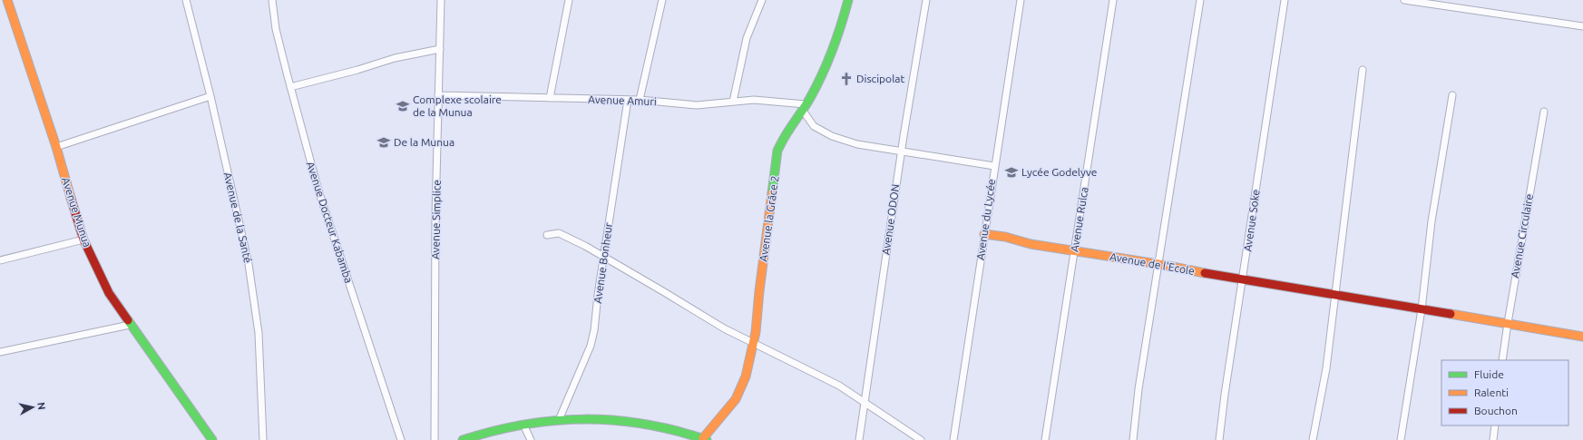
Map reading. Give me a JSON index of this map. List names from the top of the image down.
{
  "streets": {
    "street": [
      "Avenue Amuri",
      "Avenue Munua",
      "Avenue de la Santé",
      "Avenue la Grâce 2",
      "Avenue Simplice",
      "Avenue ODON",
      "Avenue du Lycée",
      "Avenue Rulca",
      "Avenue Soke",
      "Avenue Docteur Kabamba",
      "Avenue Circulaire",
      "Avenue Bonheur",
      "Avenue de l'Ecole"
    ]
  },
  "crossings": [
    ["Avenue Amuri", "Avenue la Grâce 2"],
    ["Avenue Amuri", "Avenue Simplice"],
    ["Avenue Amuri", "Avenue Bonheur"],
    ["Avenue du Lycée", "Avenue de l'Ecole"],
    ["Avenue Rulca", "Avenue de l'Ecole"],
    ["Avenue Soke", "Avenue de l'Ecole"],
    ["Avenue Circulaire", "Avenue de l'Ecole"]
  ],
  "places": {
    "church": ["Discipolat"],
    "school or university": ["Complexe scolaire de la Munua", "De la Munua", "Lycée Godelyve"]
  },
  "legend": ["Fluide", "Ralenti", "Bouchon"],
  "north": "right"
}
